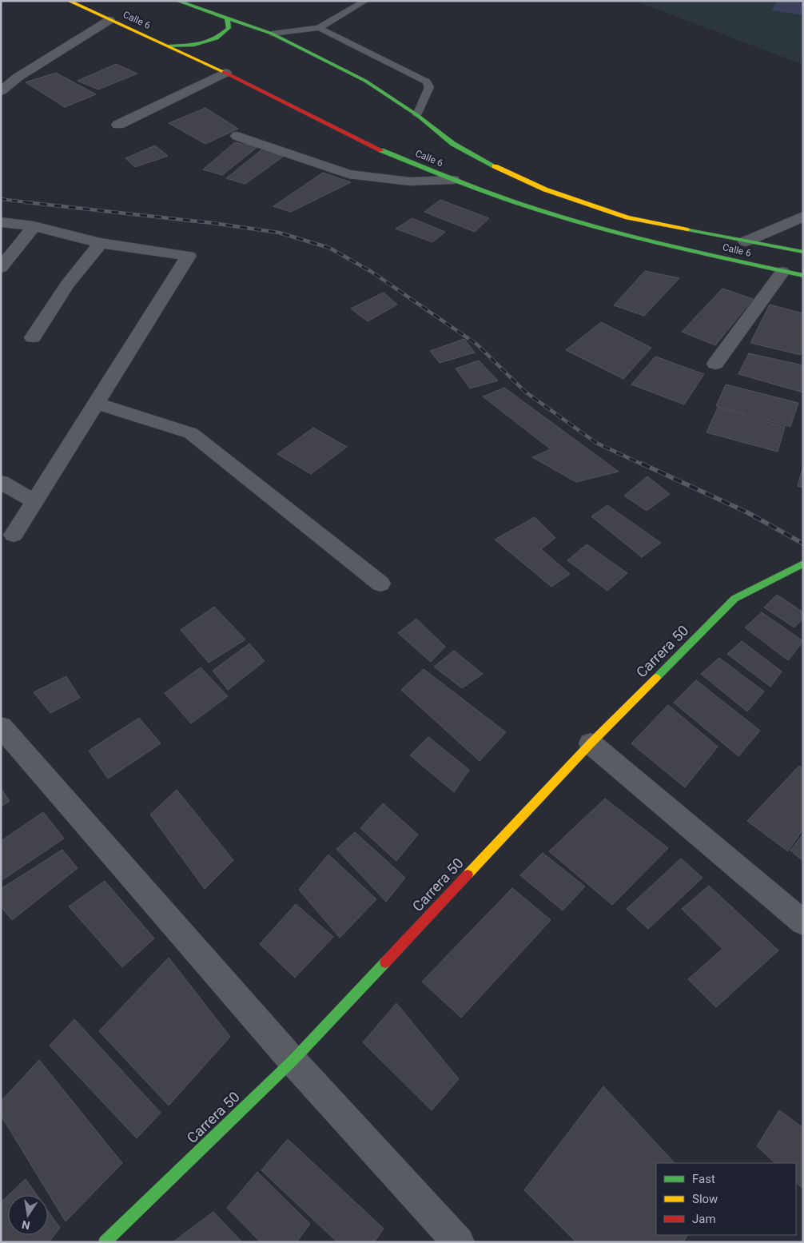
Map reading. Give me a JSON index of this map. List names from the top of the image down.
{
  "streets": {
    "main road": ["Calle 6", "Carrera 50"]
  },
  "legend": ["Fast", "Slow", "Jam"],
  "north": "bottom"
}
